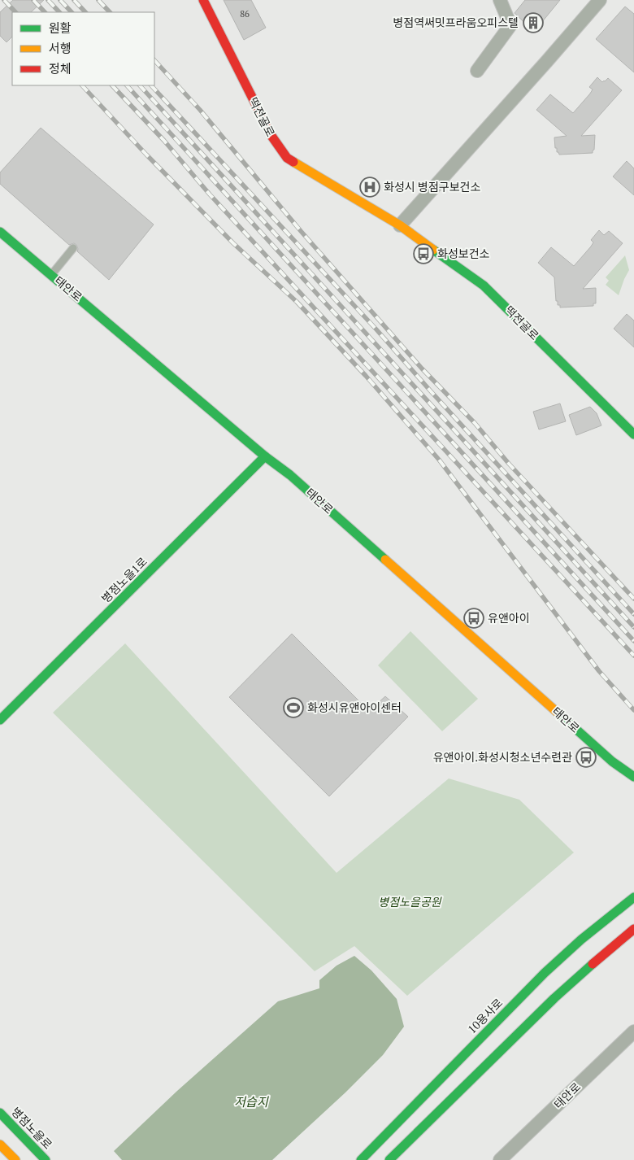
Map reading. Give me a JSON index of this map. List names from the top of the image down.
{
  "streets": {
    "street": [
      "떡전골로",
      "태안로",
      "병점노을1로",
      "10용사로",
      "병점노을로"
    ]
  },
  "crossings": [
    ["태안로", "병점노을1로"]
  ],
  "water": ["저습지"],
  "parks": ["병점노을공원"],
  "places": {
    "building": ["병점역써밋프라움오피스텔"],
    "hospital": ["화성시 병점구보건소"],
    "bus stop": ["화성보건소", "유앤아이", "유앤아이.화성시청소년수련관"],
    "sports": ["화성시유앤아이센터"]
  },
  "house_numbers": ["86"],
  "legend": ["원활", "서행", "정체"]
}
